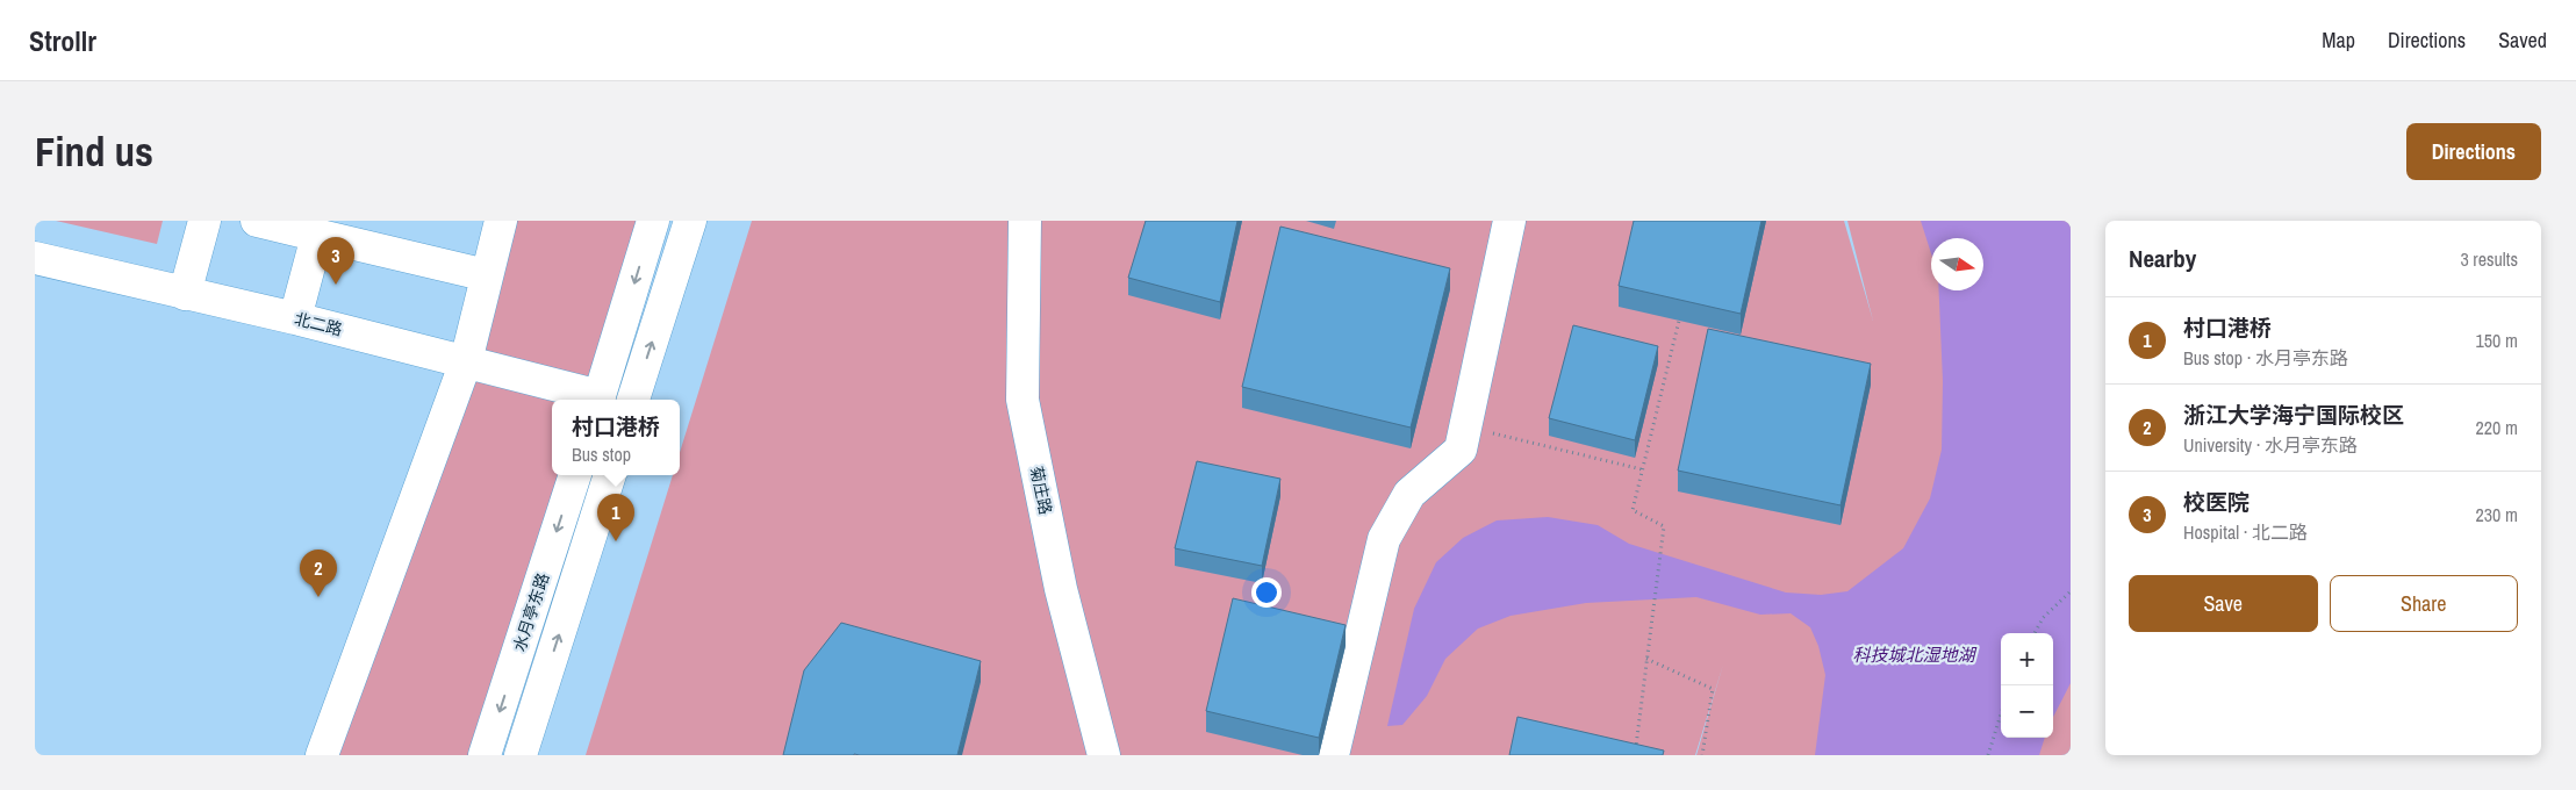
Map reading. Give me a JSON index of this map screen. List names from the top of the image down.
{
  "streets": {
    "street": ["北二路", "菊庄路", "水月亭东路"]
  },
  "water": ["科技城北湿地湖"],
  "north": "right",
  "page": {
    "header": "Strollr",
    "nav": ["Map", "Directions", "Saved"],
    "buttons": [
      "Directions",
      ["Save", "Share"]
    ],
    "title": "Find us",
    "heading": ["Nearby", "3 results"],
    "pins": ["3", "1", "2"],
    "list": [
      {
        "mark": "1",
        "name": "村口港桥",
        "note": "Bus stop · 水月亭东路",
        "value": "150 m"
      },
      {
        "mark": "2",
        "name": "浙江大学海宁国际校区",
        "note": "University · 水月亭东路",
        "value": "220 m"
      },
      {
        "mark": "3",
        "name": "校医院",
        "note": "Hospital · 北二路",
        "value": "230 m"
      }
    ],
    "popup": ["村口港桥", "Bus stop"],
    "map_buttons": ["+", "−"]
  }
}
